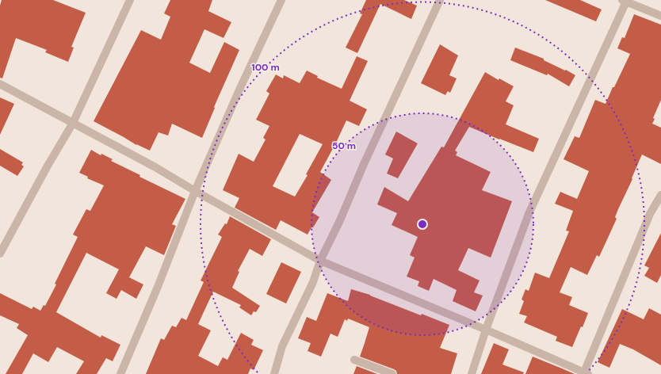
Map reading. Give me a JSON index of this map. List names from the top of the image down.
{
  "rings": ["100 m", "50 m"]
}
